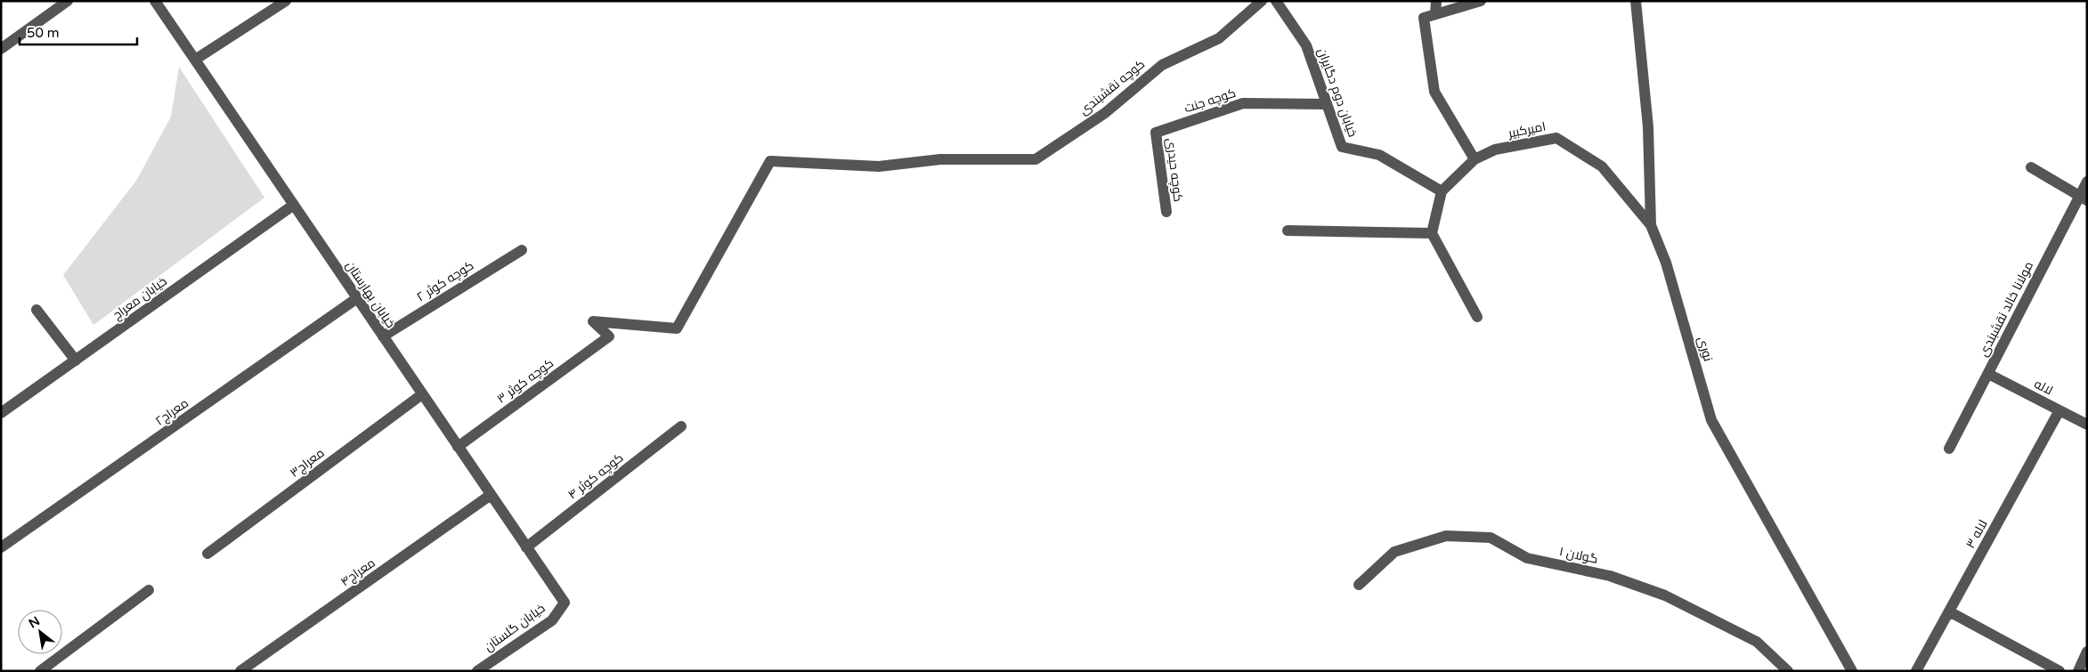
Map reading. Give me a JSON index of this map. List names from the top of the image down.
{
  "streets": {
    "street": [
      "کوچه نقشبندی",
      "خیابان دوم دگایران",
      "کوچه جنت",
      "امیرکبیر",
      "کوچه حیدری",
      "کوچه کوثر ۲",
      "خیابان بهارستان",
      "خیابان معراج",
      "مولانا خالد نقشبندی",
      "نوری",
      "کوچه کوثر ۳",
      "لاله",
      "معراج۲",
      "معراج۳",
      "کوچه کوثر ۴",
      "لاله ۳",
      "گولان ۱",
      "معراج۴",
      "خیابان گلستان"
    ]
  },
  "crossings": [
    ["کوچه نقشبندی", "کوچه کوثر ۳"],
    ["خیابان دوم دگایران", "کوچه جنت"],
    ["خیابان دوم دگایران", "امیرکبیر"],
    ["کوچه جنت", "کوچه حیدری"],
    ["امیرکبیر", "نوری"],
    ["کوچه کوثر ۲", "خیابان بهارستان"],
    ["خیابان بهارستان", "خیابان معراج"],
    ["خیابان بهارستان", "کوچه کوثر ۳"],
    ["خیابان بهارستان", "معراج۲"],
    ["خیابان بهارستان", "معراج۳"],
    ["خیابان بهارستان", "کوچه کوثر ۴"],
    ["خیابان بهارستان", "معراج۴"],
    ["خیابان بهارستان", "خیابان گلستان"],
    ["مولانا خالد نقشبندی", "لاله"],
    ["لاله", "لاله ۳"]
  ],
  "scale_bar": "50 m",
  "north": "top left"
}
